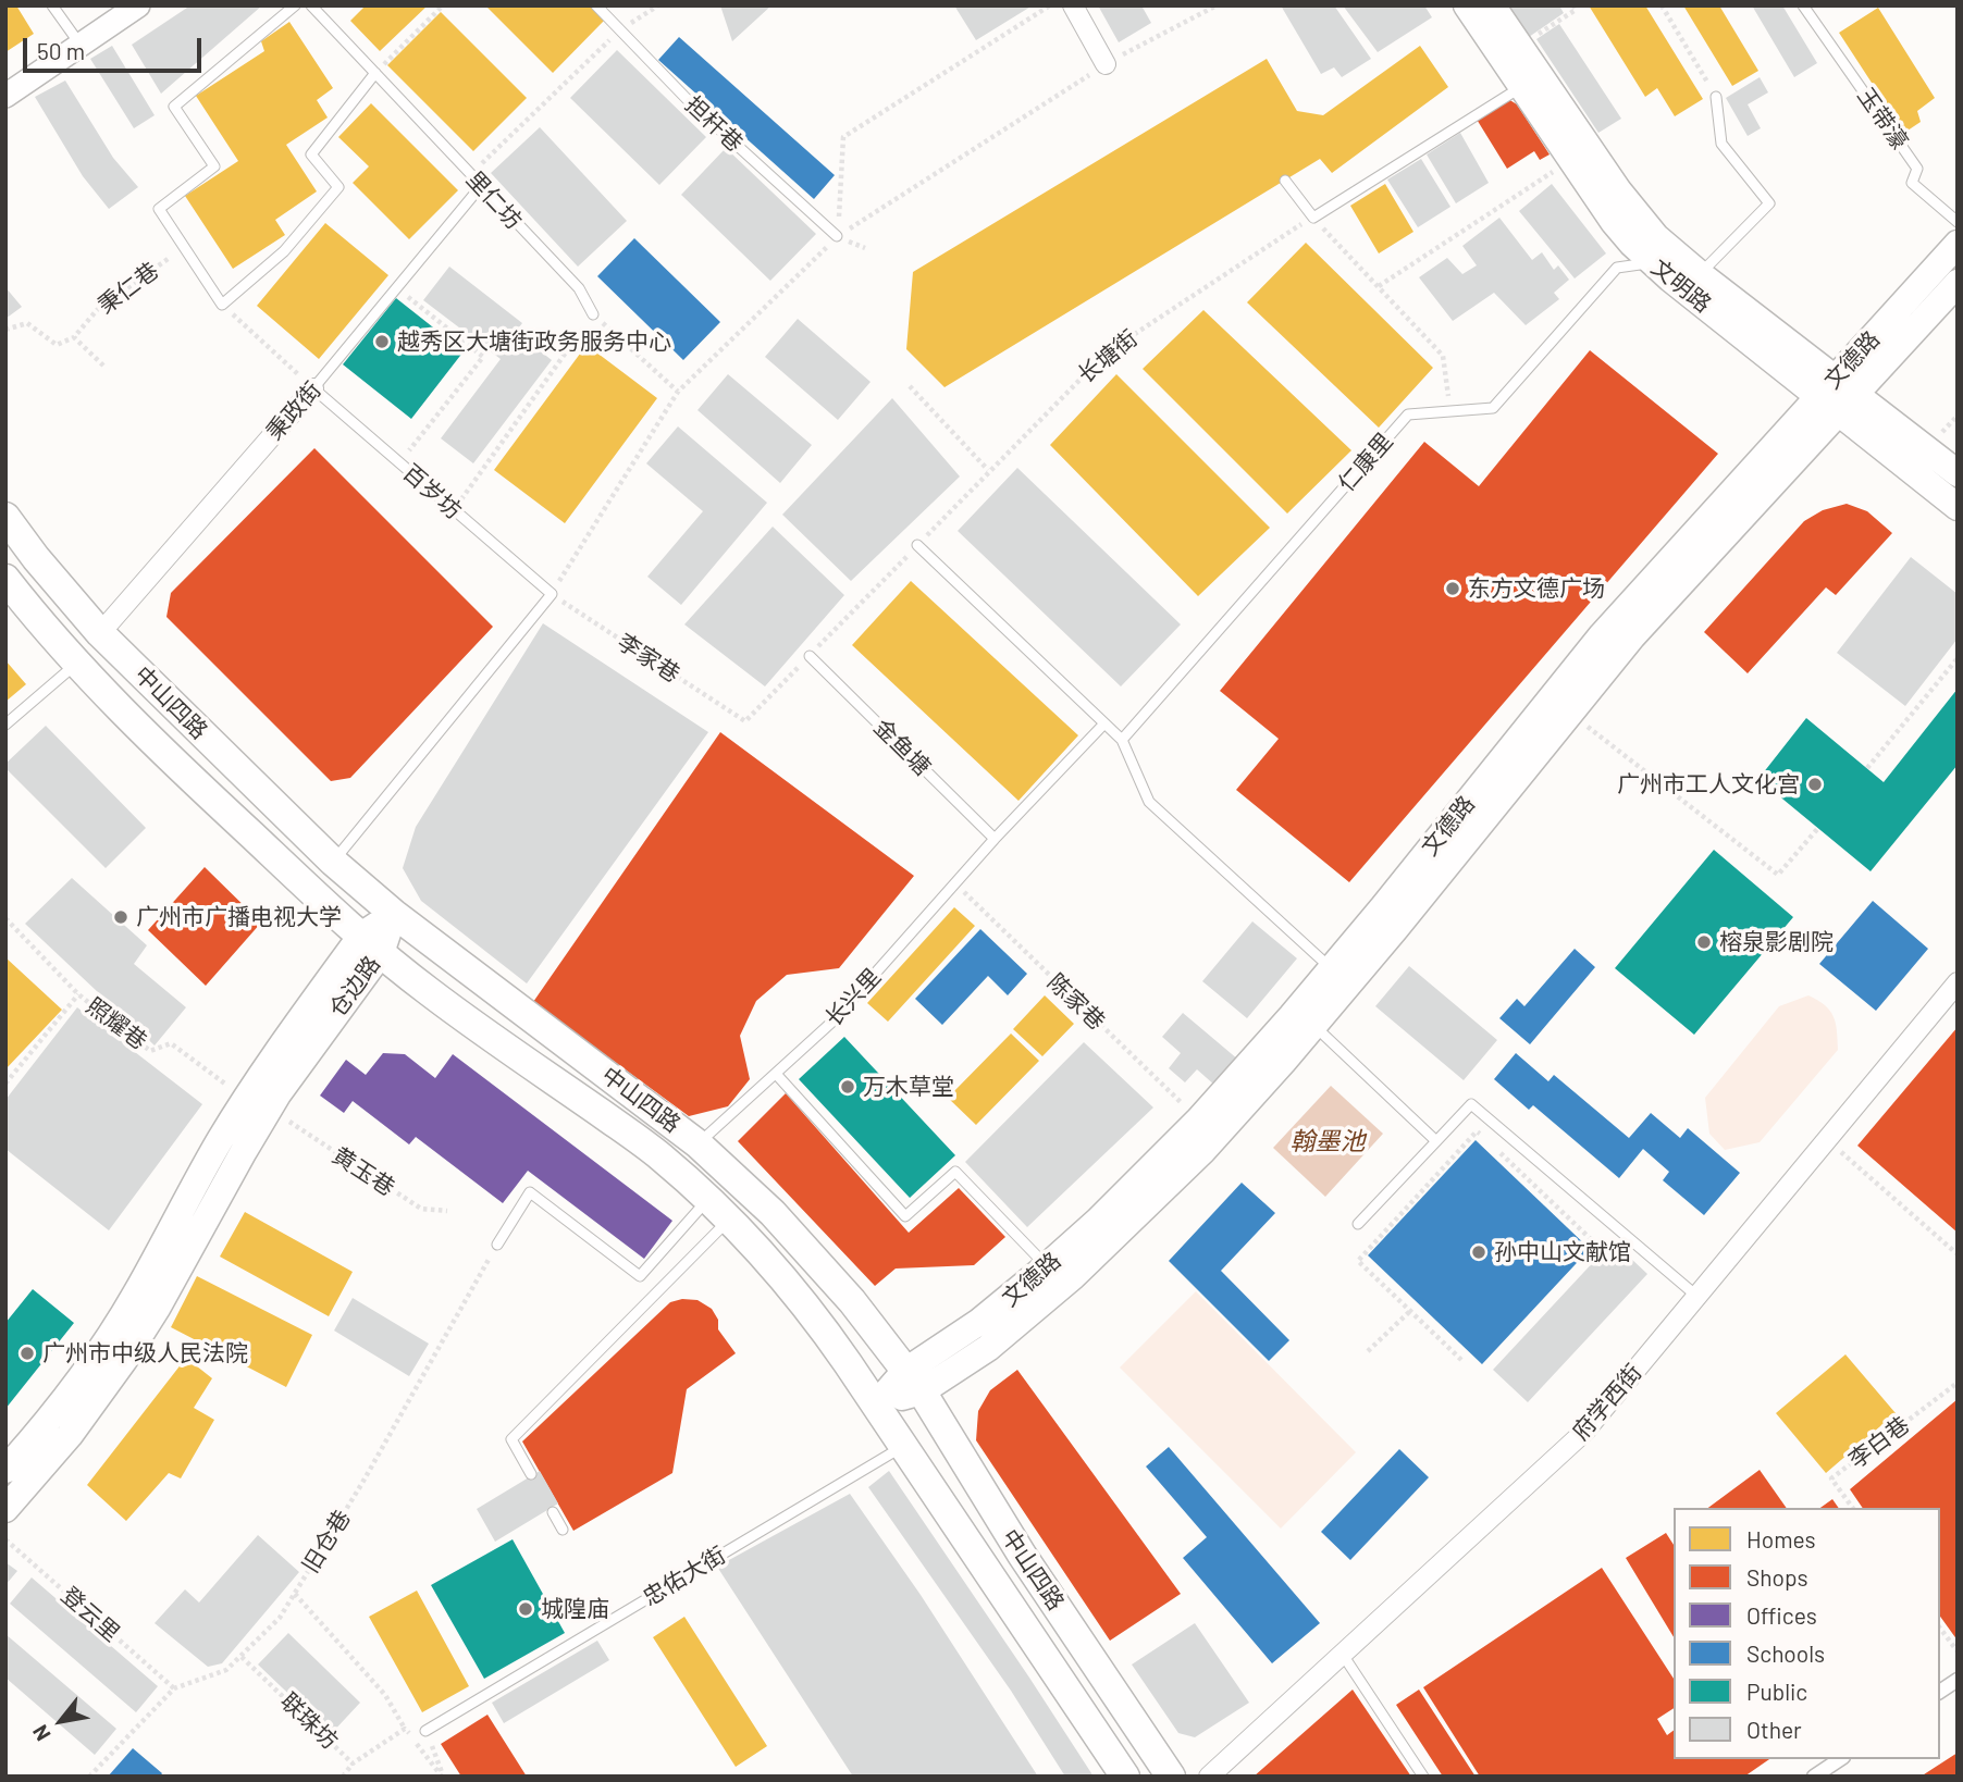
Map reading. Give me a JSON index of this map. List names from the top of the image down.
{
  "streets": {
    "main road": [
      "文明路",
      "文德路",
      "中山四路",
      "仓边路"
    ],
    "street": ["秉政街", "府学西街"],
    "lane": [
      "玉带濠",
      "担杆巷",
      "里仁坊",
      "仁康里",
      "百岁坊",
      "金鱼塘",
      "长兴里",
      "忠佑大街"
    ],
    "path": [
      "秉仁巷",
      "长塘街",
      "李家巷",
      "陈家巷",
      "照耀巷",
      "黄玉巷",
      "李白巷",
      "旧仓巷",
      "登云里",
      "联珠坊"
    ]
  },
  "crossings": [
    ["里仁坊", "秉政街"],
    ["文明路", "文德路"],
    ["文明路", "仁康里"],
    ["长塘街", "李家巷"],
    ["长塘街", "金鱼塘"],
    ["文德路", "中山四路"],
    ["文德路", "陈家巷"],
    ["秉政街", "百岁坊"],
    ["秉政街", "中山四路"],
    ["百岁坊", "李家巷"],
    ["中山四路", "仓边路"],
    ["中山四路", "长兴里"],
    ["中山四路", "忠佑大街"],
    ["金鱼塘", "长兴里"],
    ["长兴里", "陈家巷"],
    ["旧仓巷", "登云里"],
    ["旧仓巷", "联珠坊"]
  ],
  "water": ["翰墨池"],
  "places": [
    "越秀区大塘街政务服务中心",
    "东方文德广场",
    "广州市工人文化宫",
    "广州市广播电视大学",
    "榕泉影剧院",
    "万木草堂",
    "孙中山文献馆",
    "广州市中级人民法院",
    "城隍庙"
  ],
  "legend": [
    "Homes",
    "Shops",
    "Offices",
    "Schools",
    "Public",
    "Other"
  ],
  "scale_bar": "50 m",
  "north": "bottom left"
}
